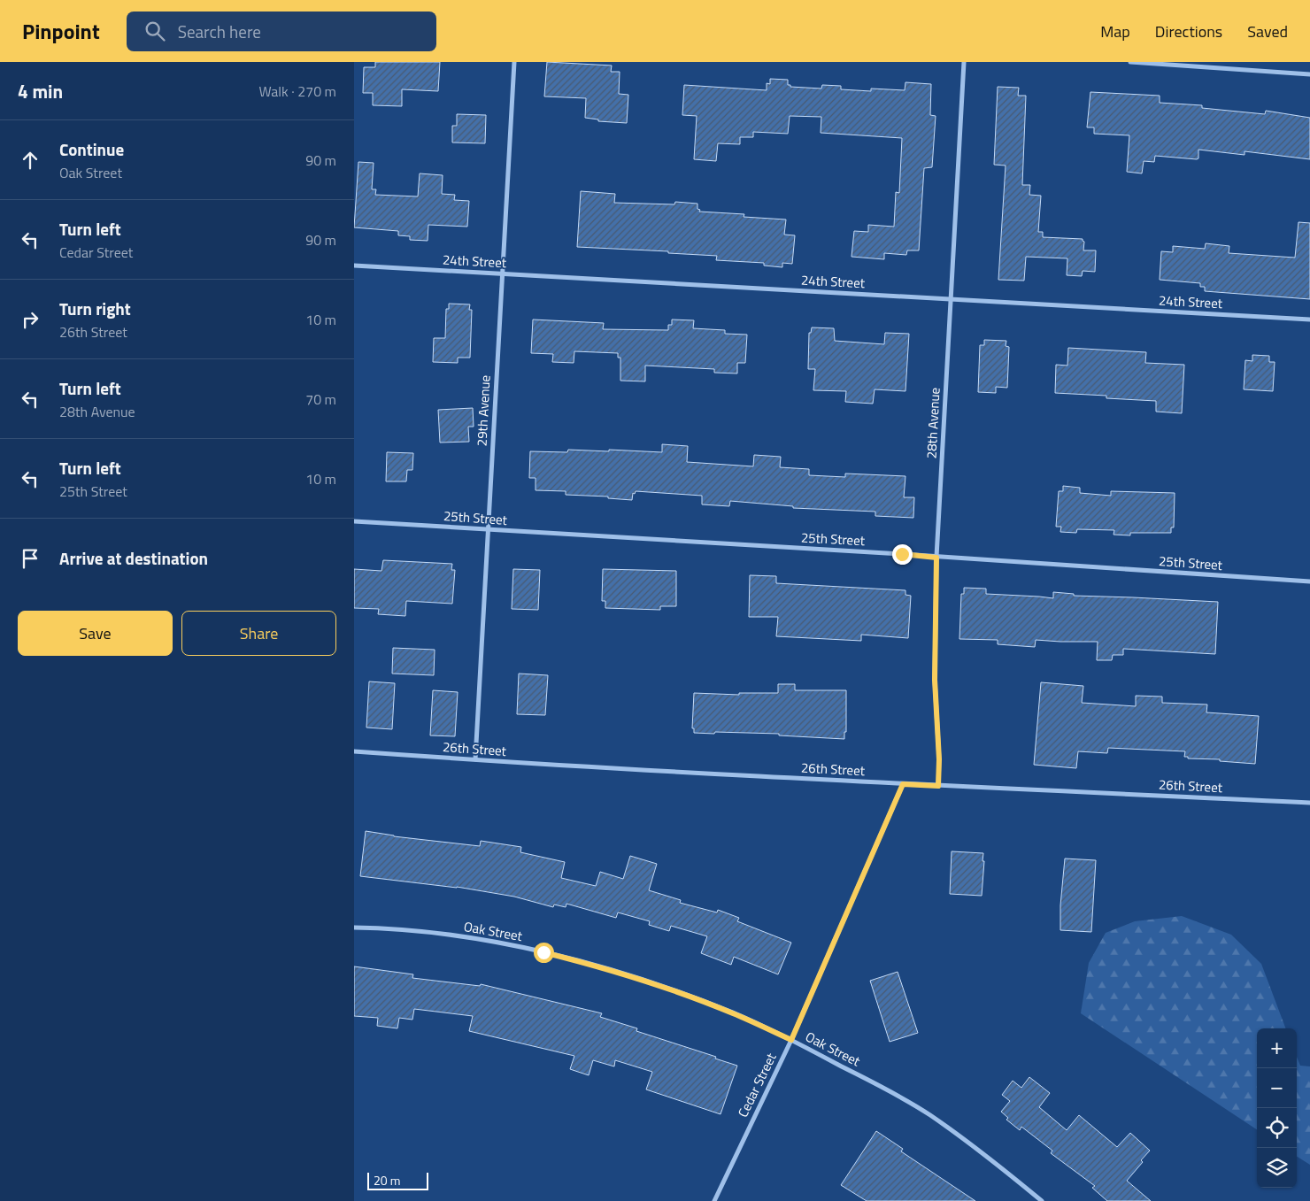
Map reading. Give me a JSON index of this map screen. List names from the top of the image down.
{
  "streets": {
    "street": [
      "24th Street",
      "29th Avenue",
      "28th Avenue",
      "25th Street",
      "26th Street",
      "Oak Street",
      "Cedar Street"
    ]
  },
  "crossings": [
    ["24th Street", "29th Avenue"],
    ["24th Street", "28th Avenue"],
    ["29th Avenue", "25th Street"],
    ["29th Avenue", "26th Street"],
    ["28th Avenue", "25th Street"],
    ["28th Avenue", "26th Street"],
    ["26th Street", "Cedar Street"],
    ["Oak Street", "Cedar Street"]
  ],
  "scale_bar": "20 m",
  "page": {
    "header": "Pinpoint",
    "search": "Search here",
    "nav": ["Map", "Directions", "Saved"],
    "heading": ["4 min", "Walk · 270 m"],
    "list": [
      ["Continue", "Oak Street", "90 m"],
      ["Turn left", "Cedar Street", "90 m"],
      ["Turn right", "26th Street", "10 m"],
      ["Turn left", "28th Avenue", "70 m"],
      ["Turn left", "25th Street", "10 m"],
      "Arrive at destination"
    ],
    "buttons": ["Save", "Share"],
    "map_buttons": ["+", "−"],
    "scale": "20 m"
  }
}
